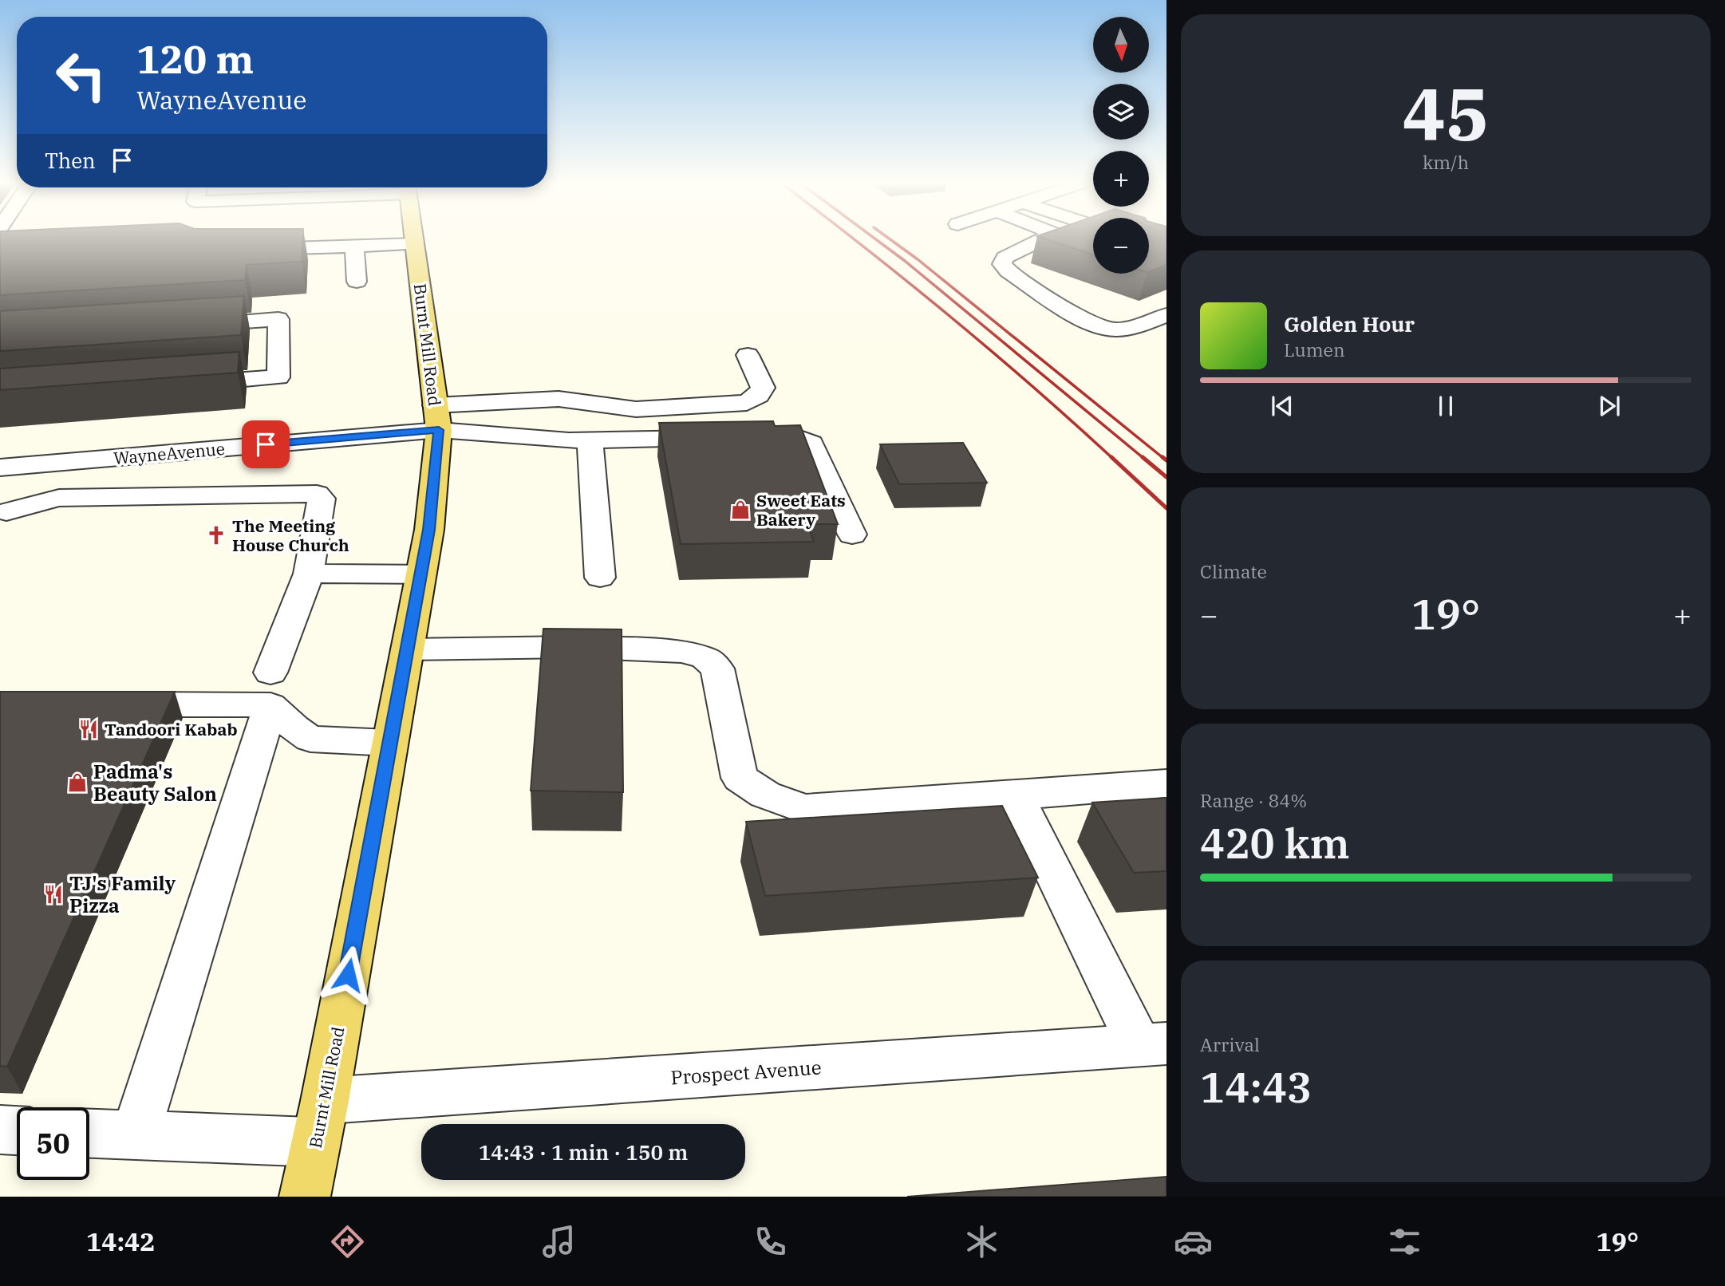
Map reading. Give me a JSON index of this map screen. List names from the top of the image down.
{
  "streets": {
    "main road": ["Burnt Mill Road"],
    "street": ["WayneAvenue", "Prospect Avenue"]
  },
  "crossings": [
    ["Burnt Mill Road", "WayneAvenue"],
    ["Burnt Mill Road", "Prospect Avenue"]
  ],
  "places": {
    "shop": ["Sweet Eats Bakery", "Padma's Beauty Salon"],
    "church": ["The Meeting House Church"],
    "restaurant": ["Tandoori Kabab", "TJ's Family Pizza"]
  },
  "north": "bottom",
  "page": {
    "tile": [
      ["45", "km/h"],
      "Climate",
      ["Range · 84%", "420 km"],
      ["Arrival", "14:43"]
    ],
    "map_buttons": ["+", "−"],
    "turn": ["120 m", "WayneAvenue"],
    "then": "Then",
    "song": ["Golden Hour", "Lumen"],
    "heat": ["−", "19°", "+"],
    "limit": "50",
    "trip": "14:43 · 1 min · 150 m",
    "tabs": ["14:42", "19°"]
  }
}
